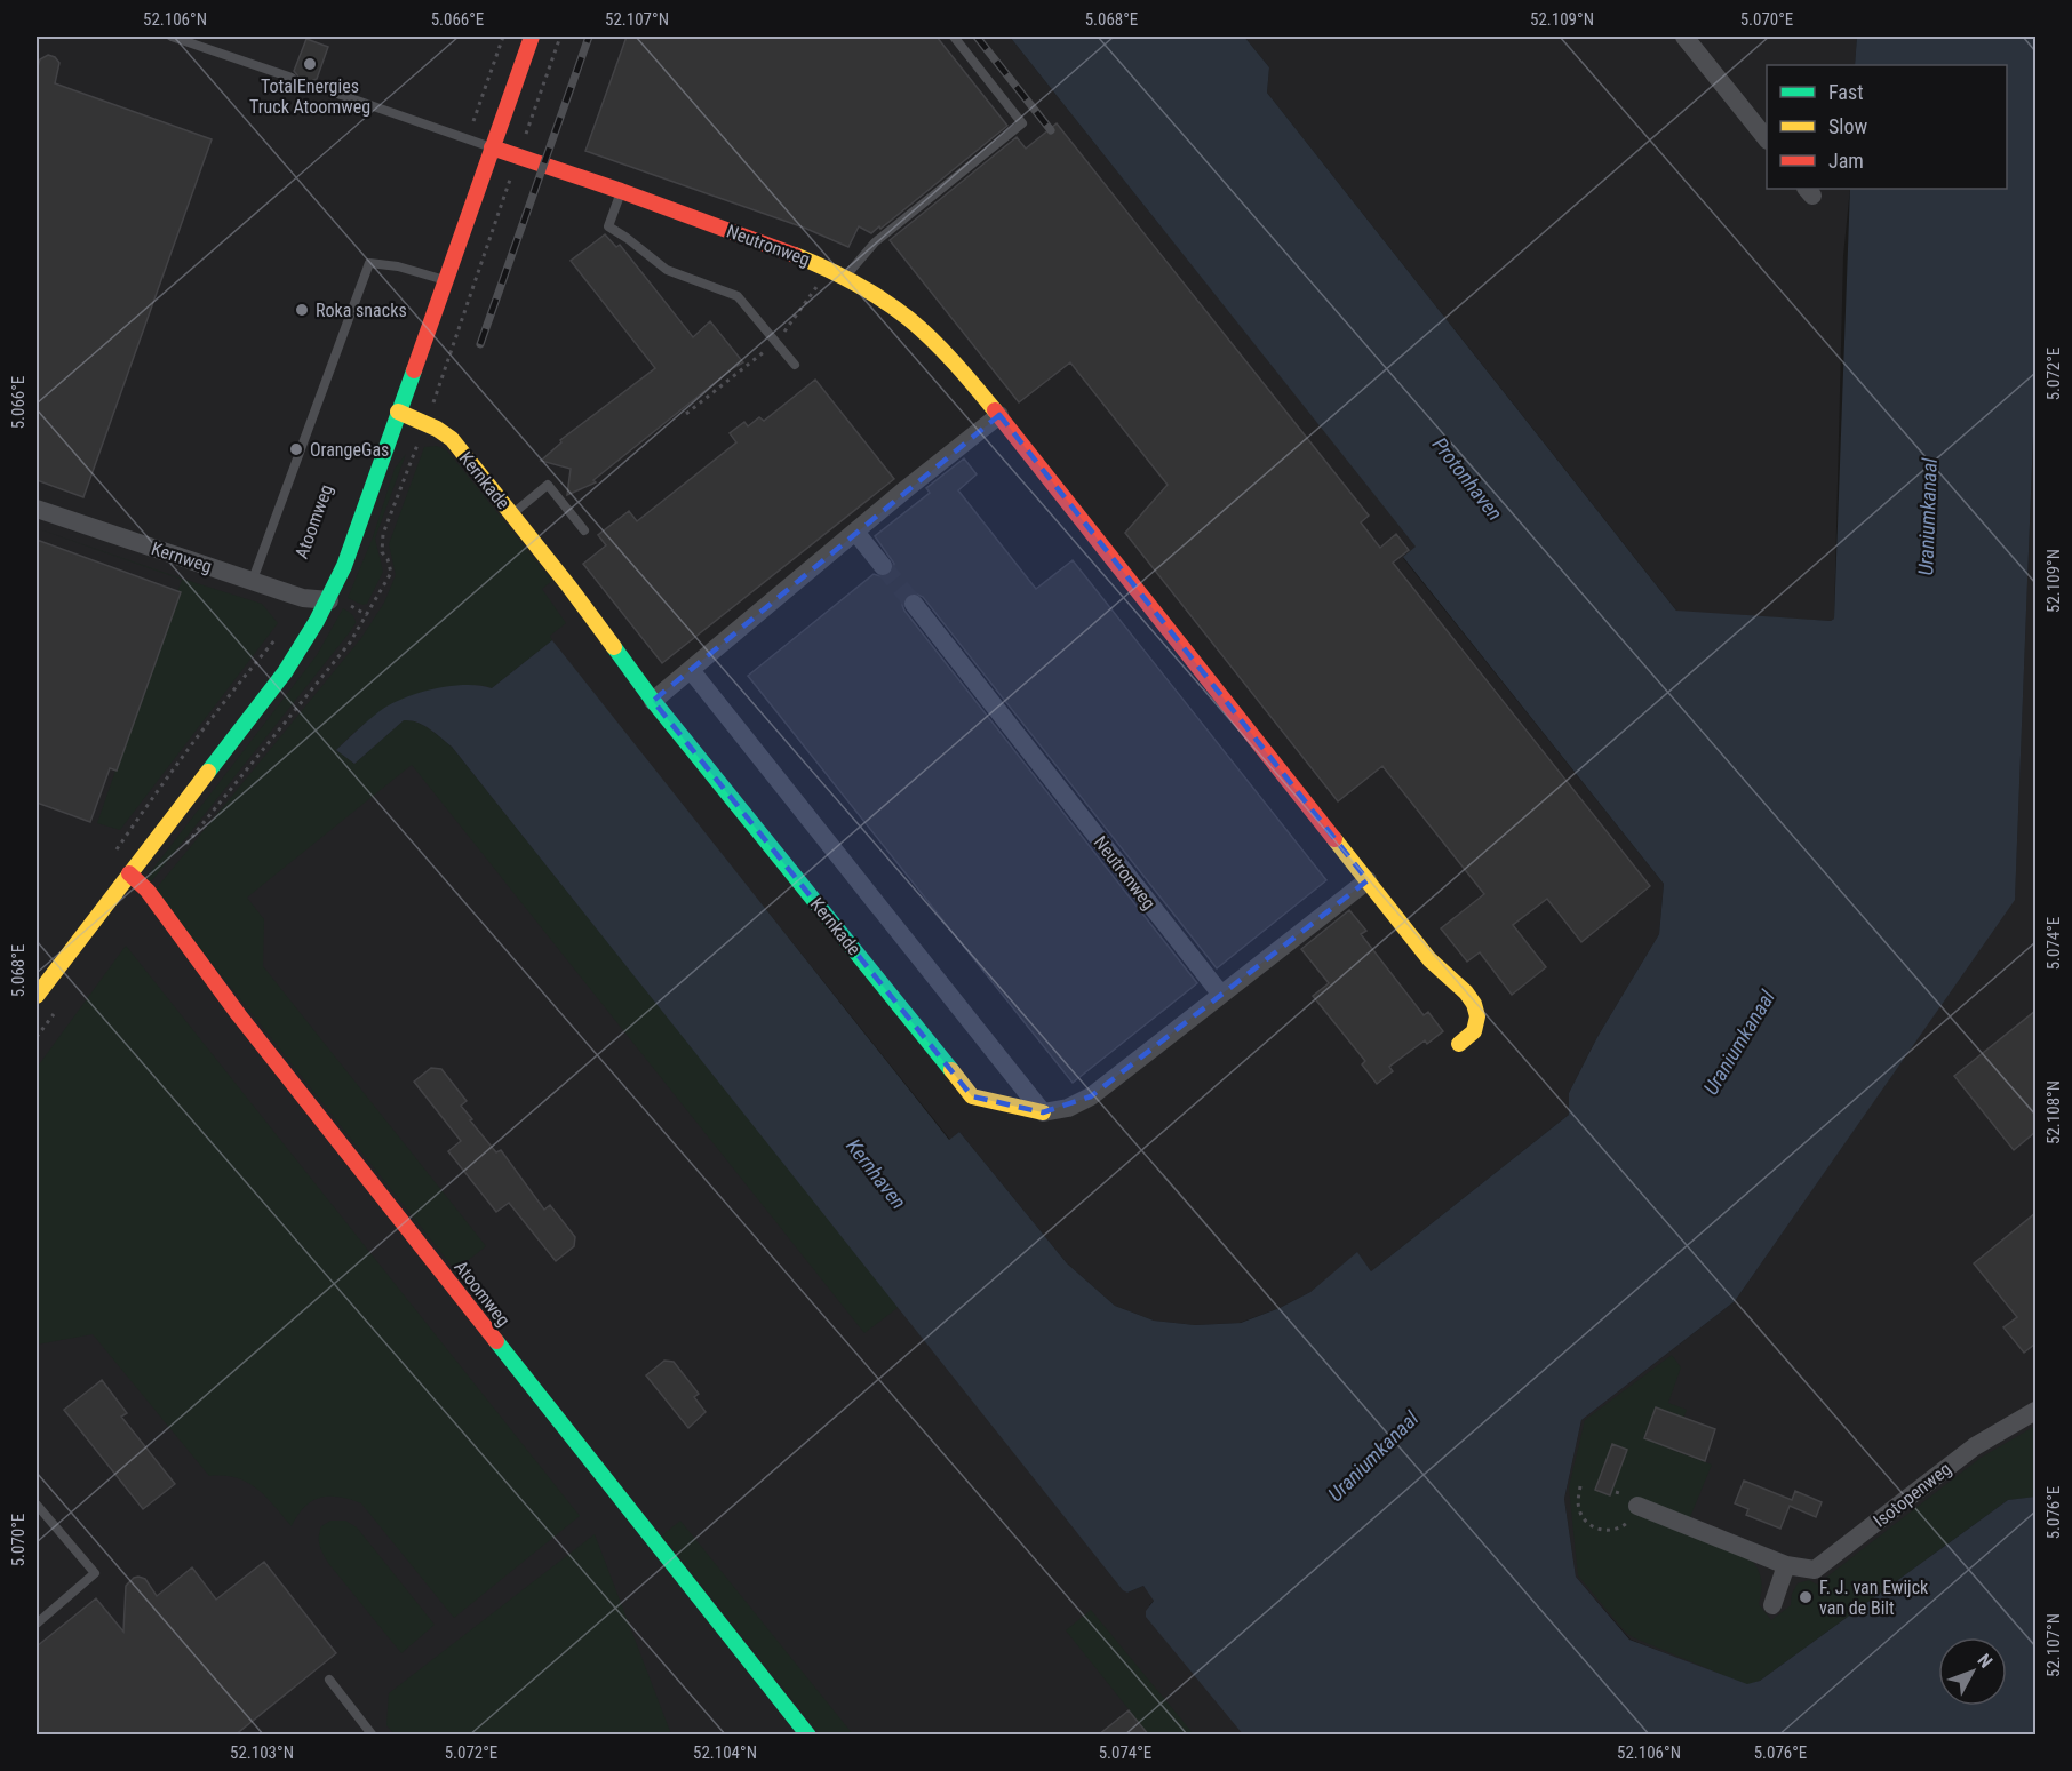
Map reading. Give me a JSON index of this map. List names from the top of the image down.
{
  "streets": {
    "street": [
      "Neutronweg",
      "Kernkade",
      "Atoomweg",
      "Kernweg",
      "Isotopenweg"
    ]
  },
  "crossings": [
    ["Neutronweg", "Kernkade"]
  ],
  "water": ["Protonhaven", "Uraniumkanaal", "Kernhaven"],
  "places": [
    "TotalEnergies Truck Atoomweg",
    "Roka snacks",
    "OrangeGas",
    "F. J. van Ewijck van de Bilt"
  ],
  "legend": ["Fast", "Slow", "Jam"],
  "north": "top right",
  "coordinates": [
    "52.106°N",
    "5.066°E",
    "52.107°N",
    "5.068°E",
    "52.109°N",
    "5.070°E",
    "5.072°E",
    "5.074°E",
    "52.108°N",
    "5.076°E",
    "52.103°N",
    "52.104°N"
  ]
}
